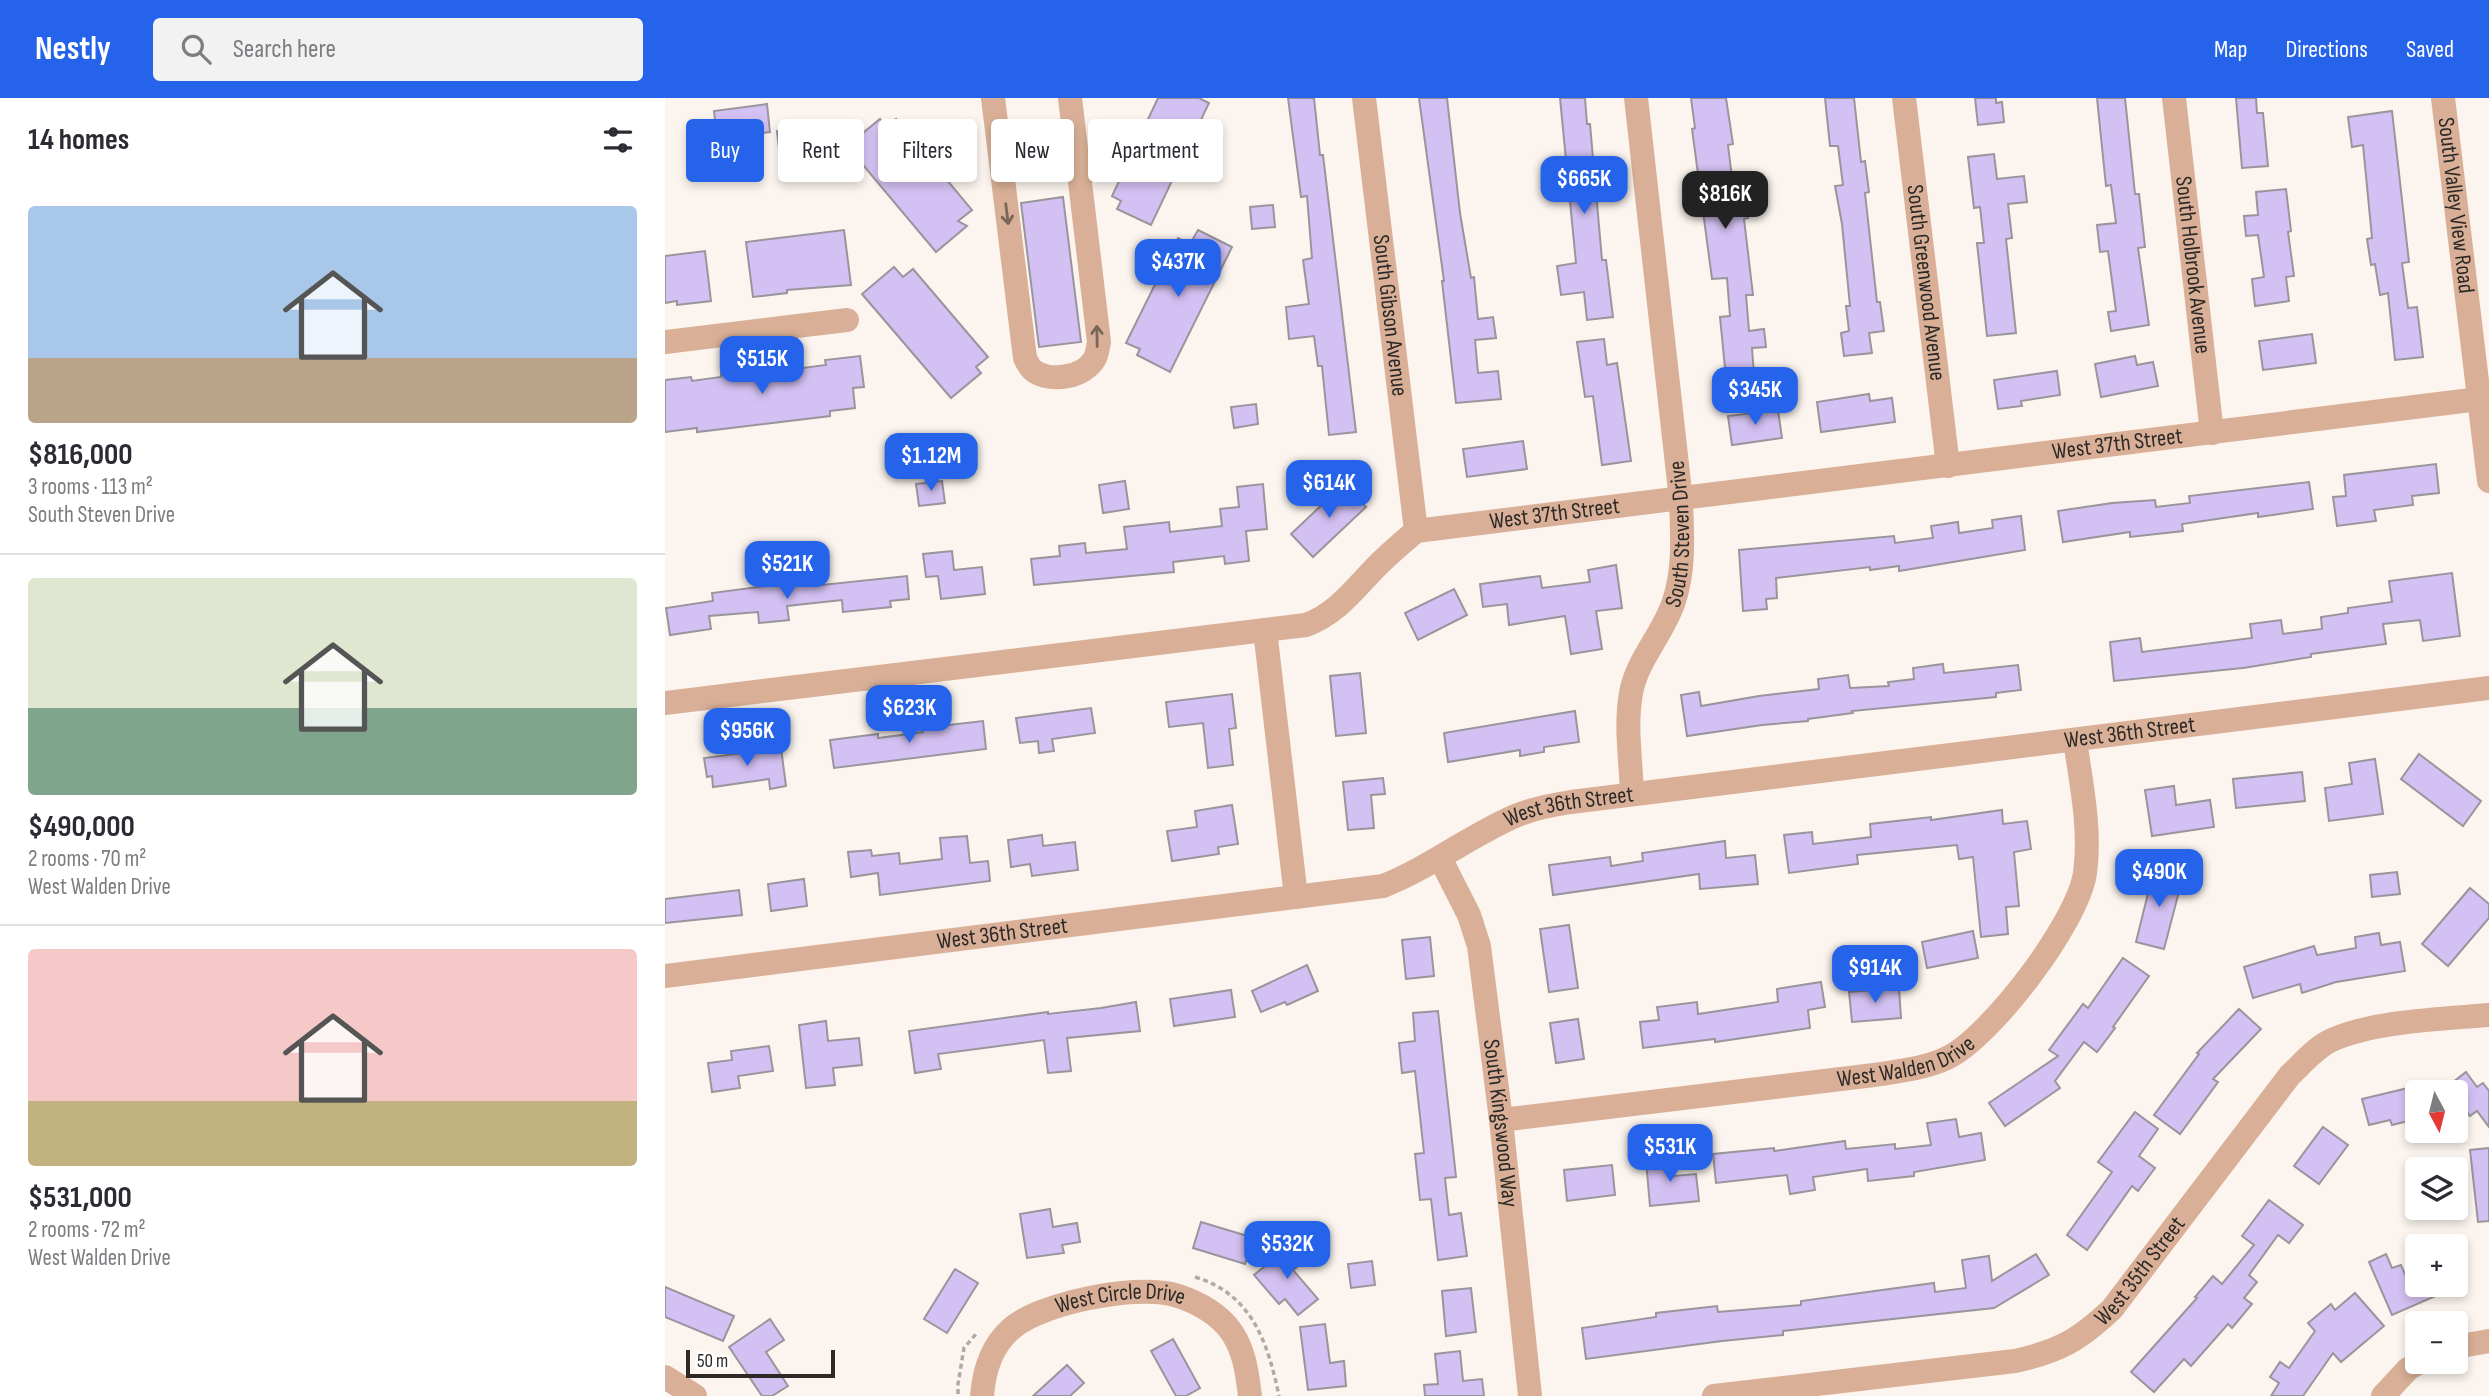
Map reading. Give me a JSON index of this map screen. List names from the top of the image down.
{
  "streets": {
    "street": [
      "South Valley View Road",
      "South Holbrook Avenue",
      "South Greenwood Avenue",
      "South Gibson Avenue",
      "West 37th Street",
      "South Steven Drive",
      "West 36th Street",
      "West Walden Drive",
      "South Kingswood Way",
      "West 35th Street",
      "West Circle Drive"
    ]
  },
  "crossings": [
    ["South Valley View Road", "West 37th Street"],
    ["South Holbrook Avenue", "West 37th Street"],
    ["South Greenwood Avenue", "West 37th Street"],
    ["South Gibson Avenue", "West 37th Street"],
    ["West 37th Street", "South Steven Drive"],
    ["South Steven Drive", "West 36th Street"],
    ["West 36th Street", "West Walden Drive"],
    ["West 36th Street", "South Kingswood Way"],
    ["West Walden Drive", "South Kingswood Way"]
  ],
  "scale_bar": "50 m",
  "north": "bottom",
  "page": {
    "header": "Nestly",
    "search": "Search here",
    "nav": ["Map", "Directions", "Saved"],
    "heading": "14 homes",
    "chip": [
      "Buy",
      "Rent",
      "Filters",
      "New",
      "Apartment"
    ],
    "price": [
      "$665K",
      "$816K",
      "$437K",
      "$515K",
      "$345K",
      "$1.12M",
      "$614K",
      "$521K",
      "$623K",
      "$956K",
      "$490K",
      "$914K",
      "$531K",
      "$532K"
    ],
    "list": [
      {
        "name": "$816,000",
        "note": "3 rooms · 113 m² · South Steven Drive"
      },
      {
        "name": "$490,000",
        "note": "2 rooms · 70 m² · West Walden Drive"
      },
      {
        "name": "$531,000",
        "note": "2 rooms · 72 m² · West Walden Drive"
      }
    ],
    "map_buttons": ["+", "−"],
    "scale": "50 m"
  }
}
